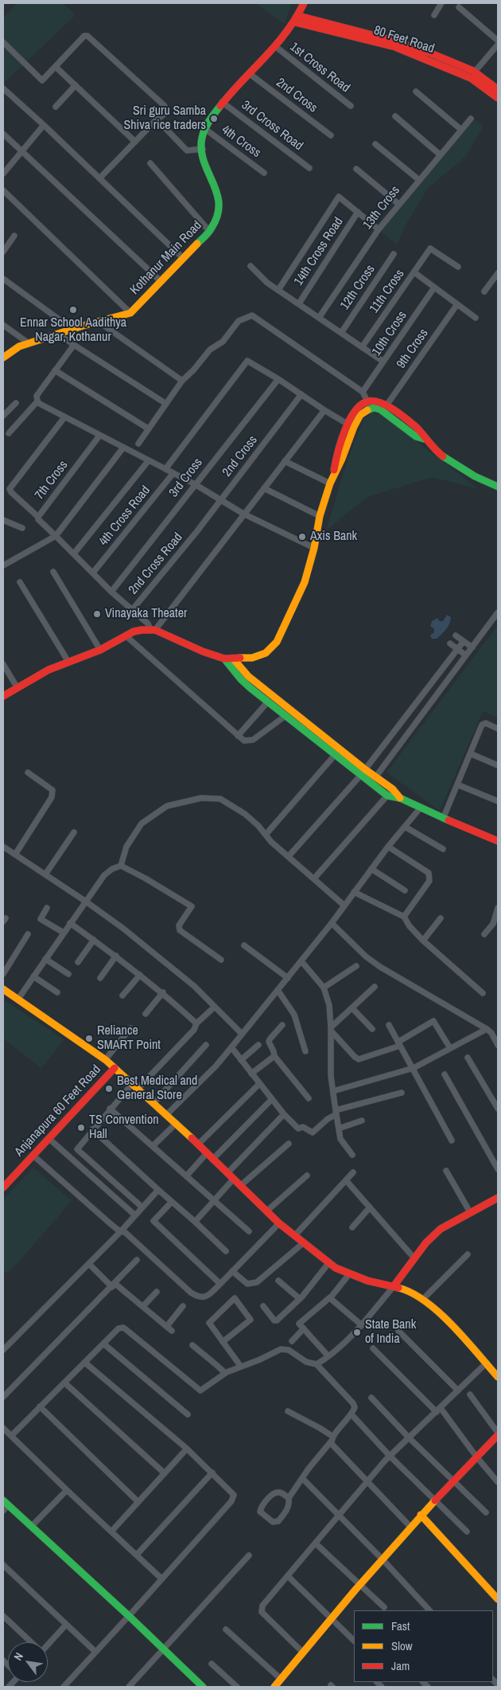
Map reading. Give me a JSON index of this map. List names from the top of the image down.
{
  "streets": {
    "street": [
      "80 Feet Road",
      "1st Cross Road",
      "2nd Cross",
      "3rd Cross Road",
      "4th Cross",
      "13th Cross",
      "14th Cross Road",
      "Kothanur Main Road",
      "12th Cross",
      "11th Cross",
      "10th Cross",
      "9th Cross",
      "3rd Cross",
      "7th Cross",
      "4th Cross Road",
      "2nd Cross Road",
      "Anjanapura 60 Feet Road"
    ]
  },
  "crossings": [
    ["80 Feet Road", "Kothanur Main Road"],
    ["1st Cross Road", "Kothanur Main Road"],
    ["2nd Cross", "Kothanur Main Road"],
    ["2nd Cross", "2nd Cross Road"],
    ["3rd Cross Road", "Kothanur Main Road"],
    ["4th Cross", "Kothanur Main Road"],
    ["3rd Cross", "7th Cross"],
    ["7th Cross", "4th Cross Road"],
    ["7th Cross", "2nd Cross Road"]
  ],
  "places": [
    "Sri guru Samba Shiva rice traders",
    "Ennar School Aadithya Nagar, Kothanur",
    "Axis Bank",
    "Vinayaka Theater",
    "Reliance SMART Point",
    "Best Medical and General Store",
    "TS Convention Hall",
    "State Bank of India"
  ],
  "legend": ["Fast", "Slow", "Jam"],
  "north": "top left"
}
